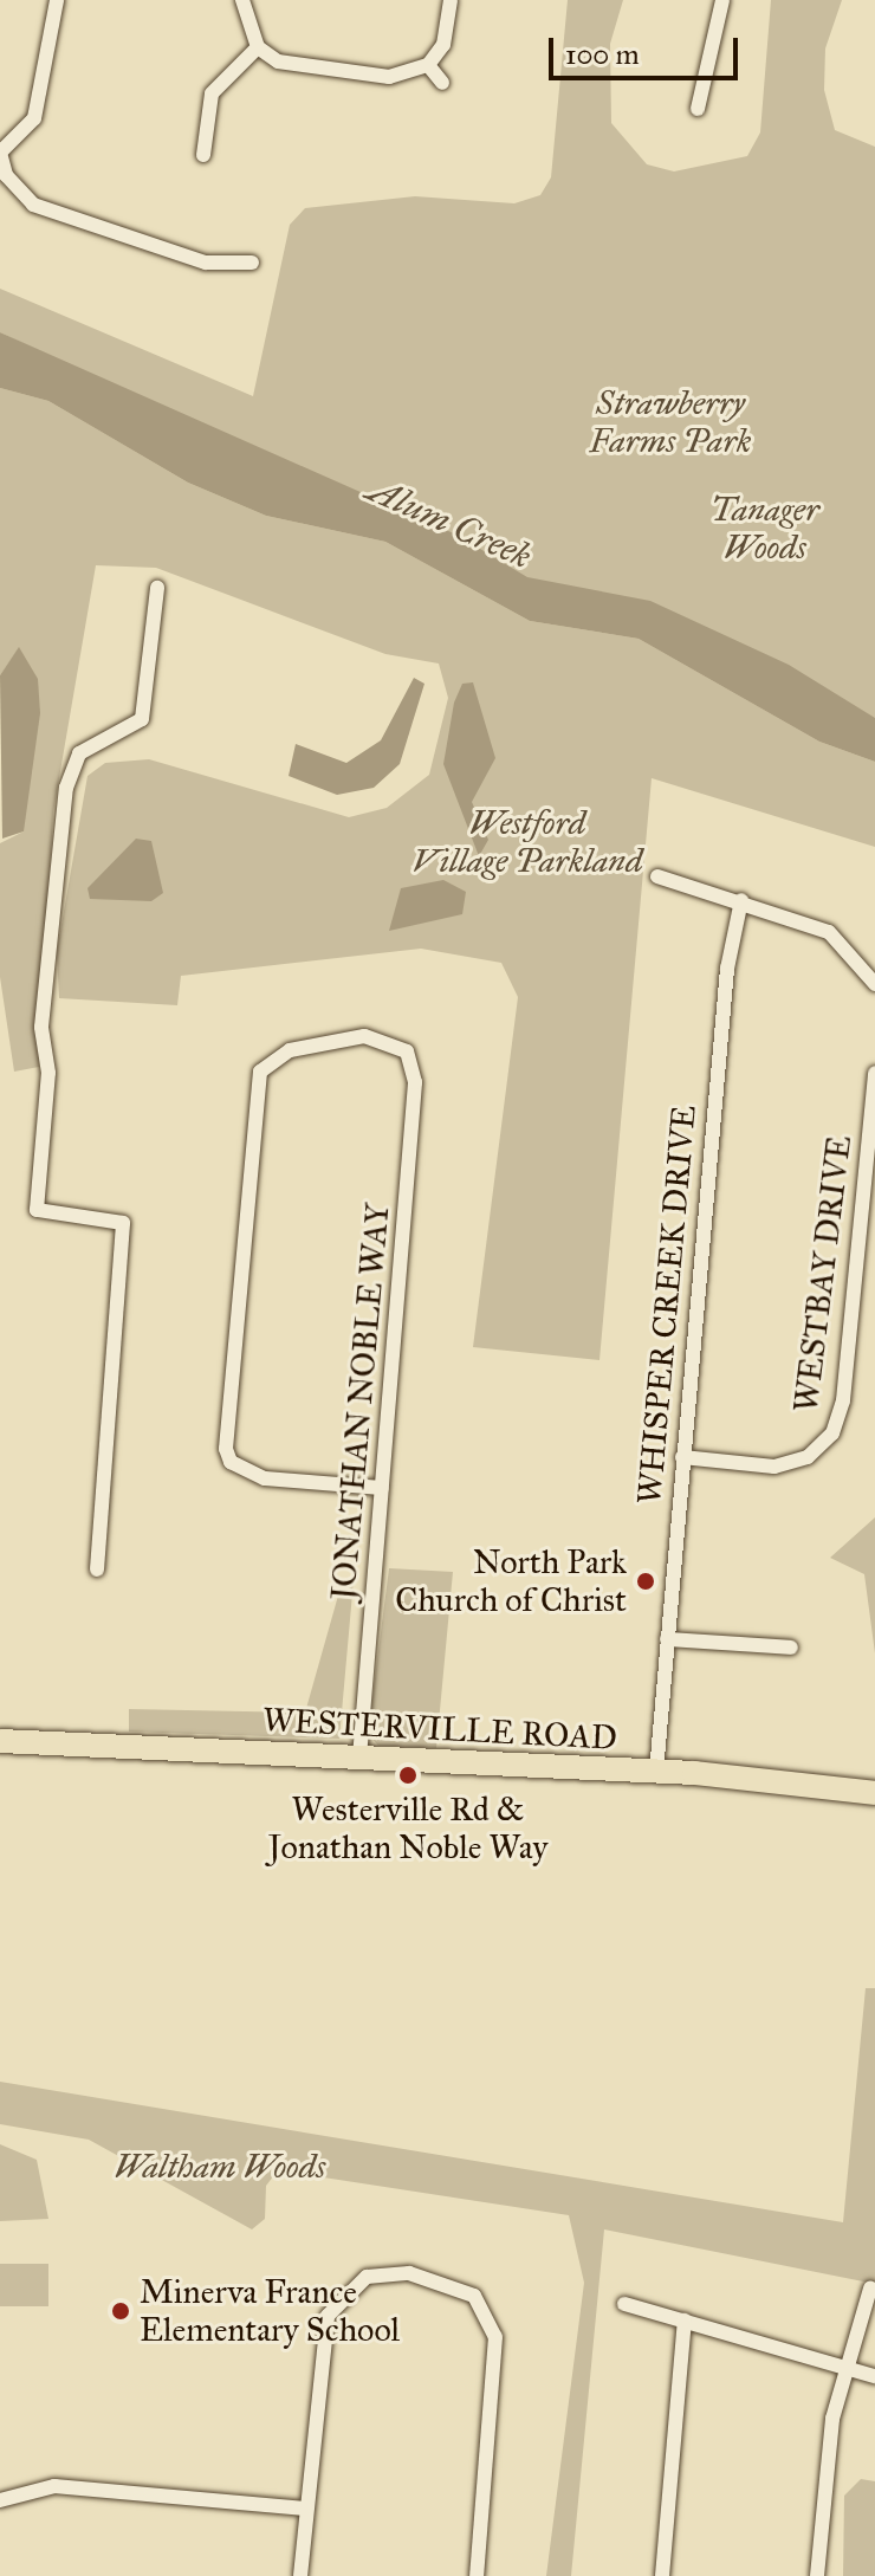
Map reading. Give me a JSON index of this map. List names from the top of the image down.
{
  "streets": {
    "main road": ["WESTERVILLE ROAD"],
    "street": ["WESTBAY DRIVE", "WHISPER CREEK DRIVE", "JONATHAN NOBLE WAY"]
  },
  "crossings": [
    ["WESTBAY DRIVE", "WHISPER CREEK DRIVE"],
    ["WHISPER CREEK DRIVE", "WESTERVILLE ROAD"],
    ["JONATHAN NOBLE WAY", "WESTERVILLE ROAD"]
  ],
  "water": ["Alum Creek"],
  "parks": [
    "Strawberry Farms Park",
    "Tanager Woods",
    "Westford Village Parkland",
    "Waltham Woods"
  ],
  "places": ["North Park Church of Christ", "Westerville Rd & Jonathan Noble Way", "Minerva France Elementary School"],
  "scale_bar": "100 m"
}
